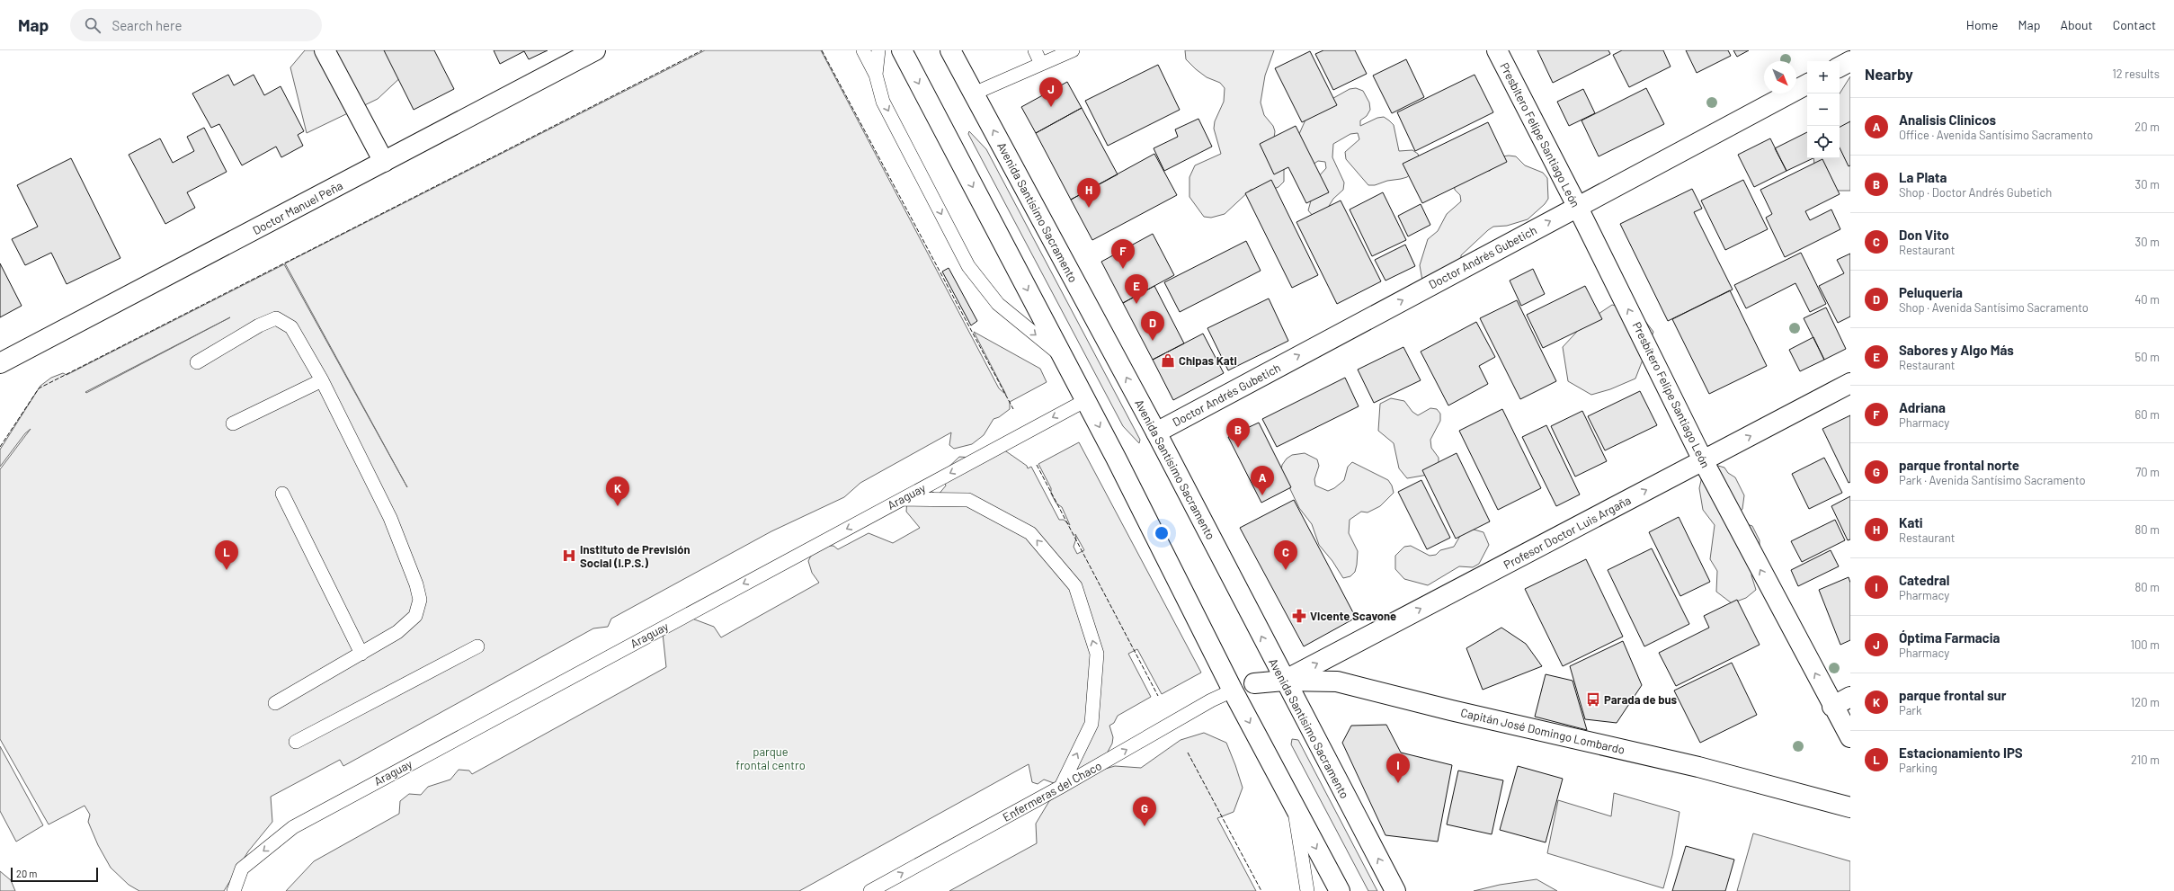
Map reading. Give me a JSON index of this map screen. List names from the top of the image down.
{
  "streets": {
    "street": [
      "Presbítero Felipe Santiago León",
      "Doctor Manuel Peña",
      "Avenida Santísimo Sacramento",
      "Doctor Andrés Gubetich",
      "Profesor Doctor Luis Argaña",
      "Capitán José Domingo Lombardo"
    ],
    "lane": ["Araguay", "Enfermeras del Chaco"]
  },
  "crossings": [
    ["Presbítero Felipe Santiago León", "Doctor Andrés Gubetich"],
    ["Presbítero Felipe Santiago León", "Profesor Doctor Luis Argaña"],
    ["Avenida Santísimo Sacramento", "Doctor Andrés Gubetich"],
    ["Avenida Santísimo Sacramento", "Profesor Doctor Luis Argaña"],
    ["Avenida Santísimo Sacramento", "Capitán José Domingo Lombardo"],
    ["Profesor Doctor Luis Argaña", "Capitán José Domingo Lombardo"],
    ["Capitán José Domingo Lombardo", "Enfermeras del Chaco"]
  ],
  "one_way": [
    "Presbítero Felipe Santiago León",
    "Doctor Andrés Gubetich",
    "Profesor Doctor Luis Argaña",
    "Enfermeras del Chaco"
  ],
  "parks": ["parque frontal centro"],
  "places": {
    "shop": ["Chipas Kati"],
    "hospital": ["Instituto de Previsión Social (I.P.S.)"],
    "pharmacy": ["Vicente Scavone"],
    "bus stop": ["Parada de bus"]
  },
  "scale_bar": "20 m",
  "north": "bottom right",
  "page": {
    "header": "Map",
    "search": "Search here",
    "nav": [
      "Home",
      "Map",
      "About",
      "Contact"
    ],
    "heading": ["Nearby", "12 results"],
    "map_buttons": ["+", "−"],
    "pins": [
      "J",
      "H",
      "F",
      "E",
      "D",
      "B",
      "A",
      "K",
      "C",
      "L",
      "I",
      "G"
    ],
    "list": [
      {
        "mark": "A",
        "name": "Analisis Clinicos",
        "note": "Office · Avenida Santísimo Sacramento",
        "value": "20 m"
      },
      {
        "mark": "B",
        "name": "La Plata",
        "note": "Shop · Doctor Andrés Gubetich",
        "value": "30 m"
      },
      {
        "mark": "C",
        "name": "Don Vito",
        "note": "Restaurant",
        "value": "30 m"
      },
      {
        "mark": "D",
        "name": "Peluqueria",
        "note": "Shop · Avenida Santísimo Sacramento",
        "value": "40 m"
      },
      {
        "mark": "E",
        "name": "Sabores y Algo Más",
        "note": "Restaurant",
        "value": "50 m"
      },
      {
        "mark": "F",
        "name": "Adriana",
        "note": "Pharmacy",
        "value": "60 m"
      },
      {
        "mark": "G",
        "name": "parque frontal norte",
        "note": "Park · Avenida Santísimo Sacramento",
        "value": "70 m"
      },
      {
        "mark": "H",
        "name": "Kati",
        "note": "Restaurant",
        "value": "80 m"
      },
      {
        "mark": "I",
        "name": "Catedral",
        "note": "Pharmacy",
        "value": "80 m"
      },
      {
        "mark": "J",
        "name": "Óptima Farmacia",
        "note": "Pharmacy",
        "value": "100 m"
      },
      {
        "mark": "K",
        "name": "parque frontal sur",
        "note": "Park",
        "value": "120 m"
      },
      {
        "mark": "L",
        "name": "Estacionamiento IPS",
        "note": "Parking",
        "value": "210 m"
      }
    ],
    "scale": "20 m"
  }
}
